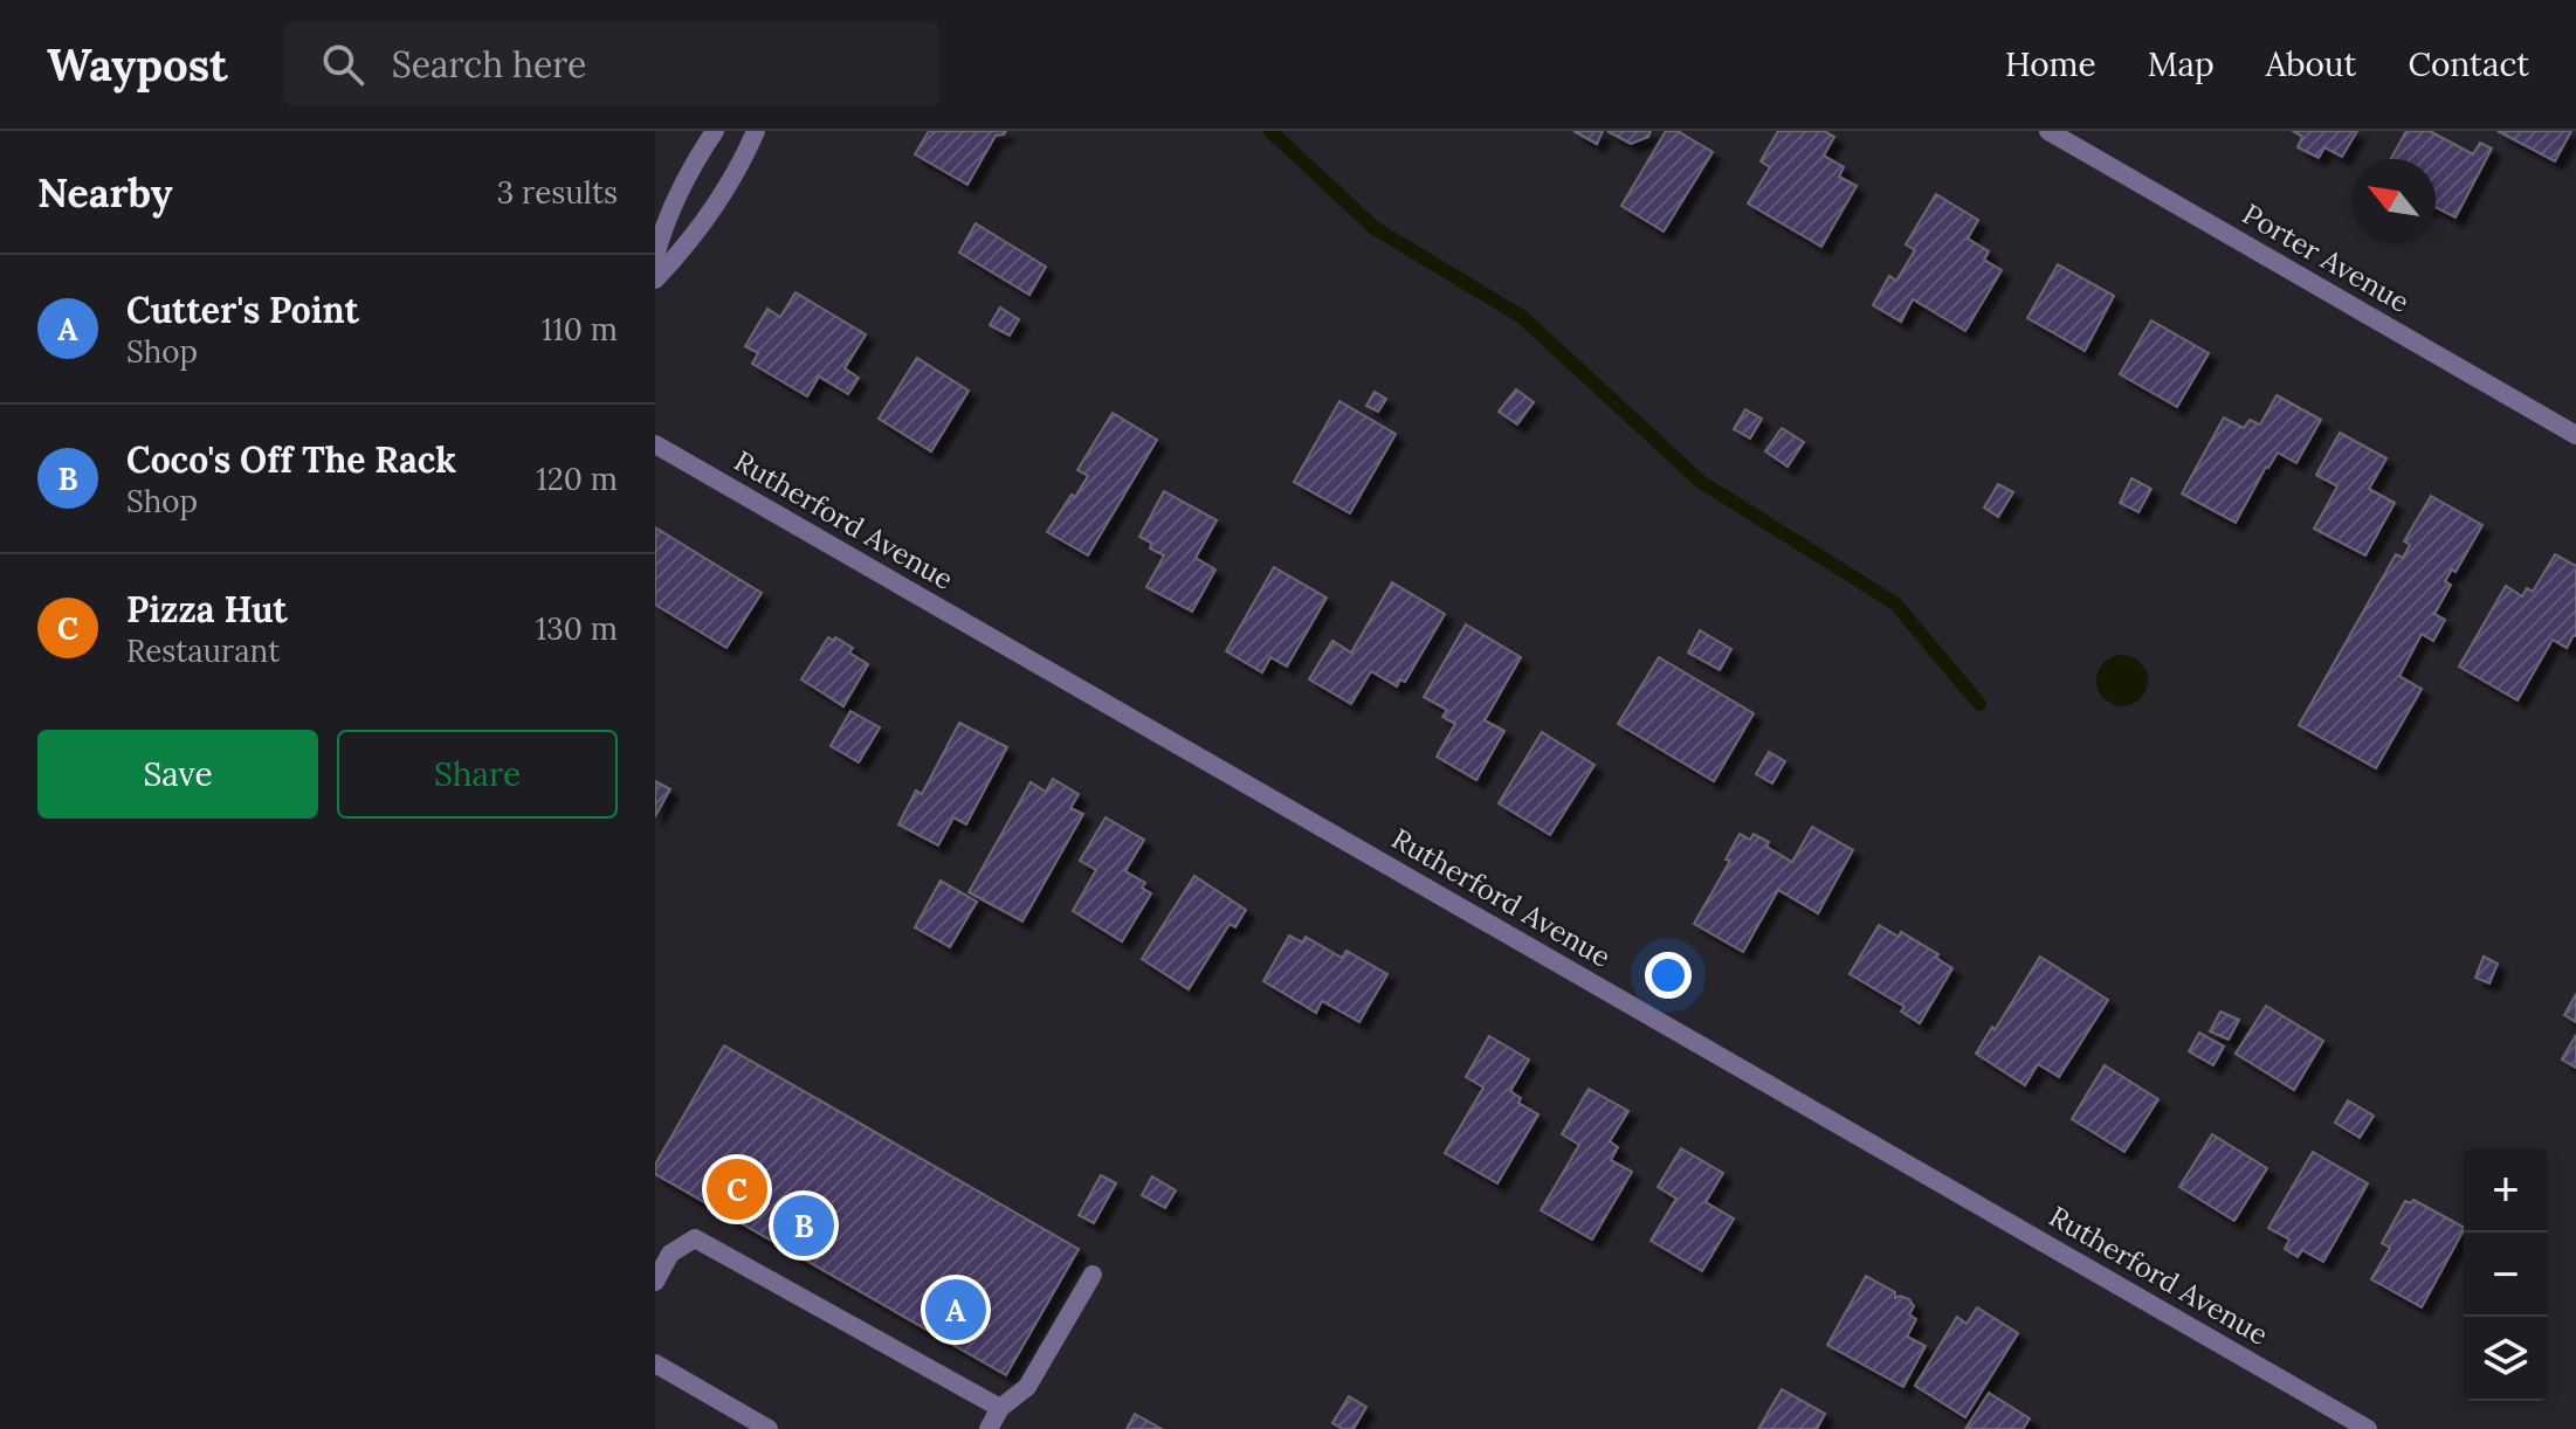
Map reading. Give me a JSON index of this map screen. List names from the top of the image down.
{
  "streets": {
    "street": ["Porter Avenue", "Rutherford Avenue"]
  },
  "north": "top left",
  "page": {
    "header": "Waypost",
    "search": "Search here",
    "nav": [
      "Home",
      "Map",
      "About",
      "Contact"
    ],
    "heading": ["Nearby", "3 results"],
    "list": [
      {
        "mark": "A",
        "name": "Cutter's Point",
        "note": "Shop",
        "value": "110 m"
      },
      {
        "mark": "B",
        "name": "Coco's Off The Rack",
        "note": "Shop",
        "value": "120 m"
      },
      {
        "mark": "C",
        "name": "Pizza Hut",
        "note": "Restaurant",
        "value": "130 m"
      }
    ],
    "buttons": ["Save", "Share"],
    "map_buttons": ["+", "−"],
    "pins": ["C", "B", "A"]
  }
}
